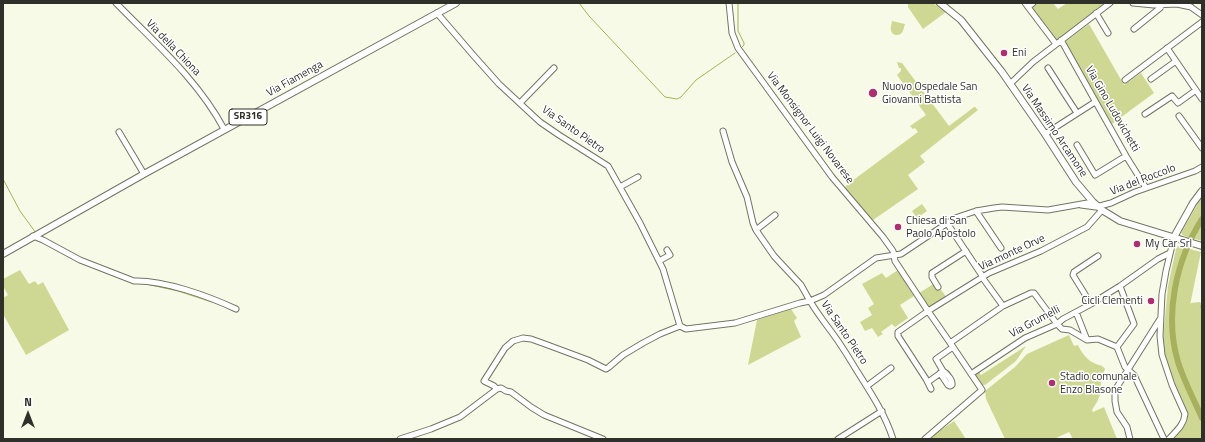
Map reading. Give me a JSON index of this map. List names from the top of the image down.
{
  "streets": {
    "main road": ["Via Fiamenga", "SR316", "Via Massimo Arcamone"],
    "street": [
      "Via della Chiona",
      "Via Gino Ludovichetti",
      "Via Monsignor Luigi Novarese",
      "Via Santo Pietro",
      "Via del Roccolo",
      "Via monte Orve",
      "Via Grumelli"
    ]
  },
  "crossings": [
    ["Via della Chiona", "Via Fiamenga"],
    ["Via Fiamenga", "SR316"],
    ["Via Fiamenga", "Via Santo Pietro"],
    ["Via Gino Ludovichetti", "Via del Roccolo"],
    ["Via Monsignor Luigi Novarese", "Via monte Orve"],
    ["Via Massimo Arcamone", "Via del Roccolo"],
    ["Via Massimo Arcamone", "Via monte Orve"],
    ["Via del Roccolo", "Via monte Orve"]
  ],
  "places": [
    "Eni",
    "Nuovo Ospedale San Giovanni Battista",
    "Chiesa di San Paolo Apostolo",
    "My Car Srl",
    "Cicli Clementi",
    "Stadio comunale Enzo Blasone"
  ],
  "north": "top"
}
